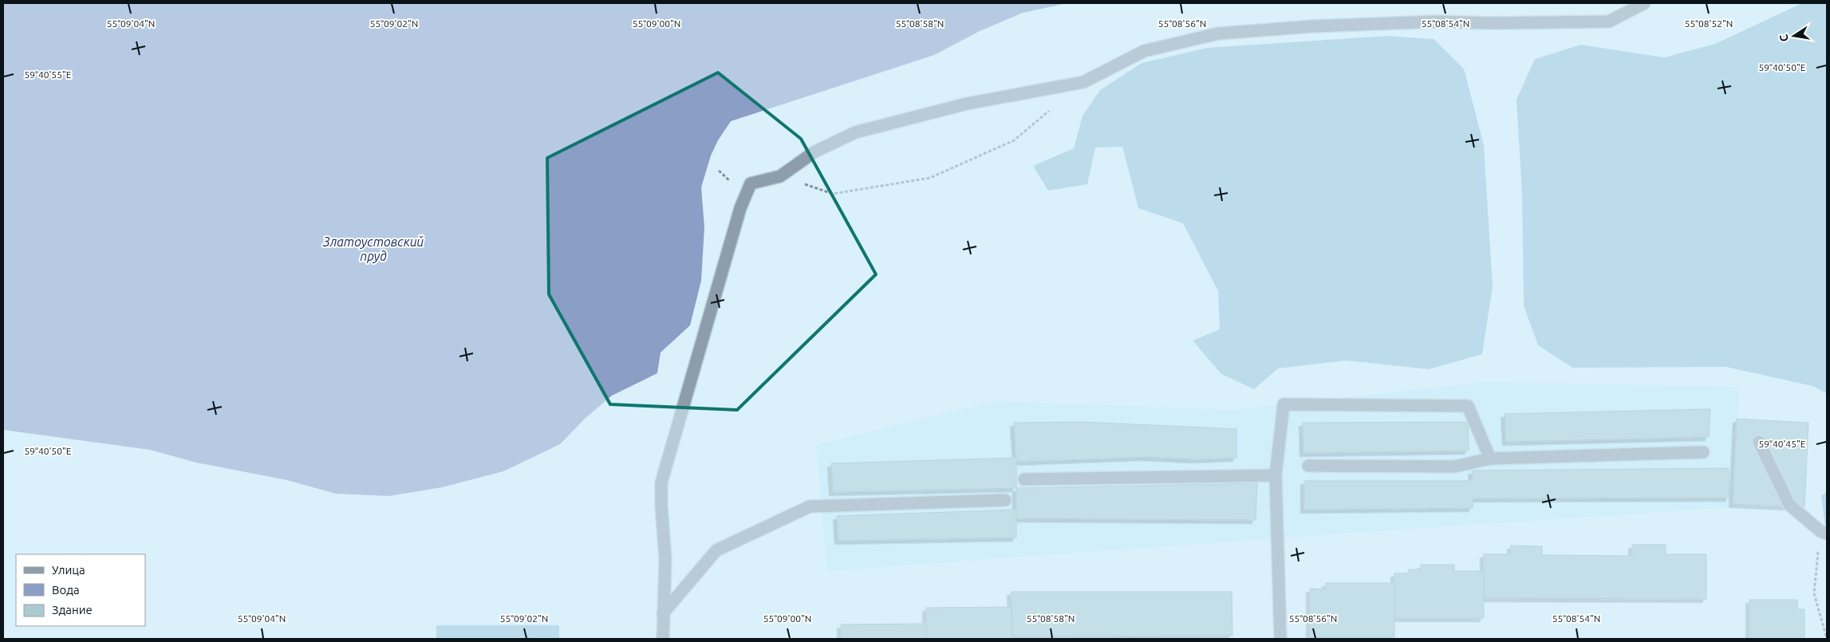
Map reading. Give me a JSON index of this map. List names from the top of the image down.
{
  "water": ["Златоустовский пруд"],
  "legend": ["Улица", "Вода", "Здание"],
  "north": "left",
  "coordinates": [
    "55°09'04\"N",
    "55°09'02\"N",
    "55°09'00\"N",
    "55°08'58\"N",
    "55°08'56\"N",
    "55°08'54\"N",
    "55°08'52\"N",
    "59°40'50\"E",
    "59°40'55\"E",
    "59°40'45\"E"
  ]
}
